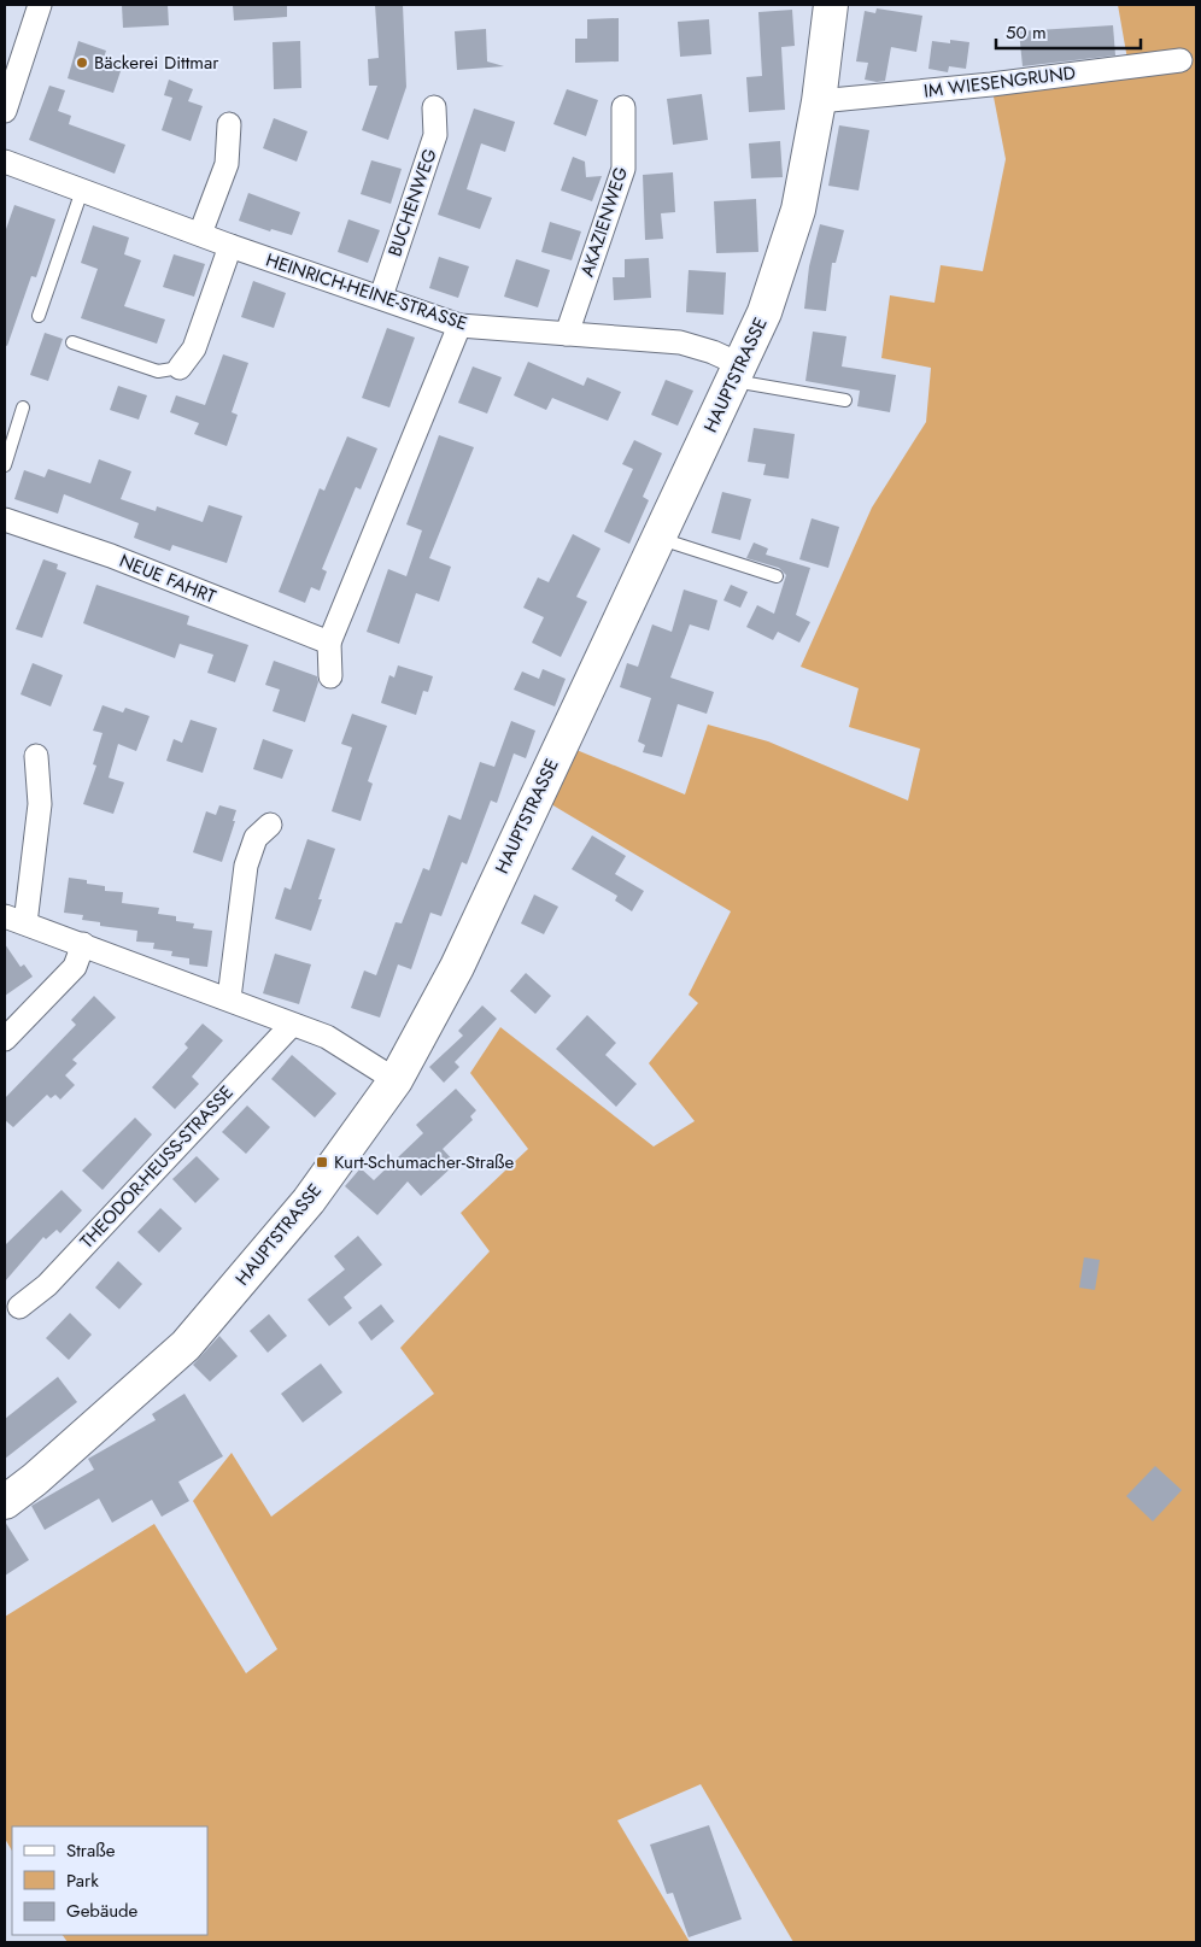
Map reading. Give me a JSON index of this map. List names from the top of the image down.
{
  "streets": {
    "street": [
      "IM WIESENGRUND",
      "BUCHENWEG",
      "AKAZIENWEG",
      "HEINRICH-HEINE-STRASSE",
      "HAUPTSTRASSE",
      "NEUE FAHRT",
      "THEODOR-HEUSS-STRASSE"
    ]
  },
  "crossings": [
    ["IM WIESENGRUND", "HAUPTSTRASSE"],
    ["BUCHENWEG", "HEINRICH-HEINE-STRASSE"],
    ["AKAZIENWEG", "HEINRICH-HEINE-STRASSE"],
    ["HEINRICH-HEINE-STRASSE", "HAUPTSTRASSE"]
  ],
  "places": {
    "other": ["Bäckerei Dittmar"],
    "transit": ["Kurt-Schumacher-Straße"]
  },
  "legend": ["Straße", "Park", "Gebäude"],
  "scale_bar": "50 m"
}
